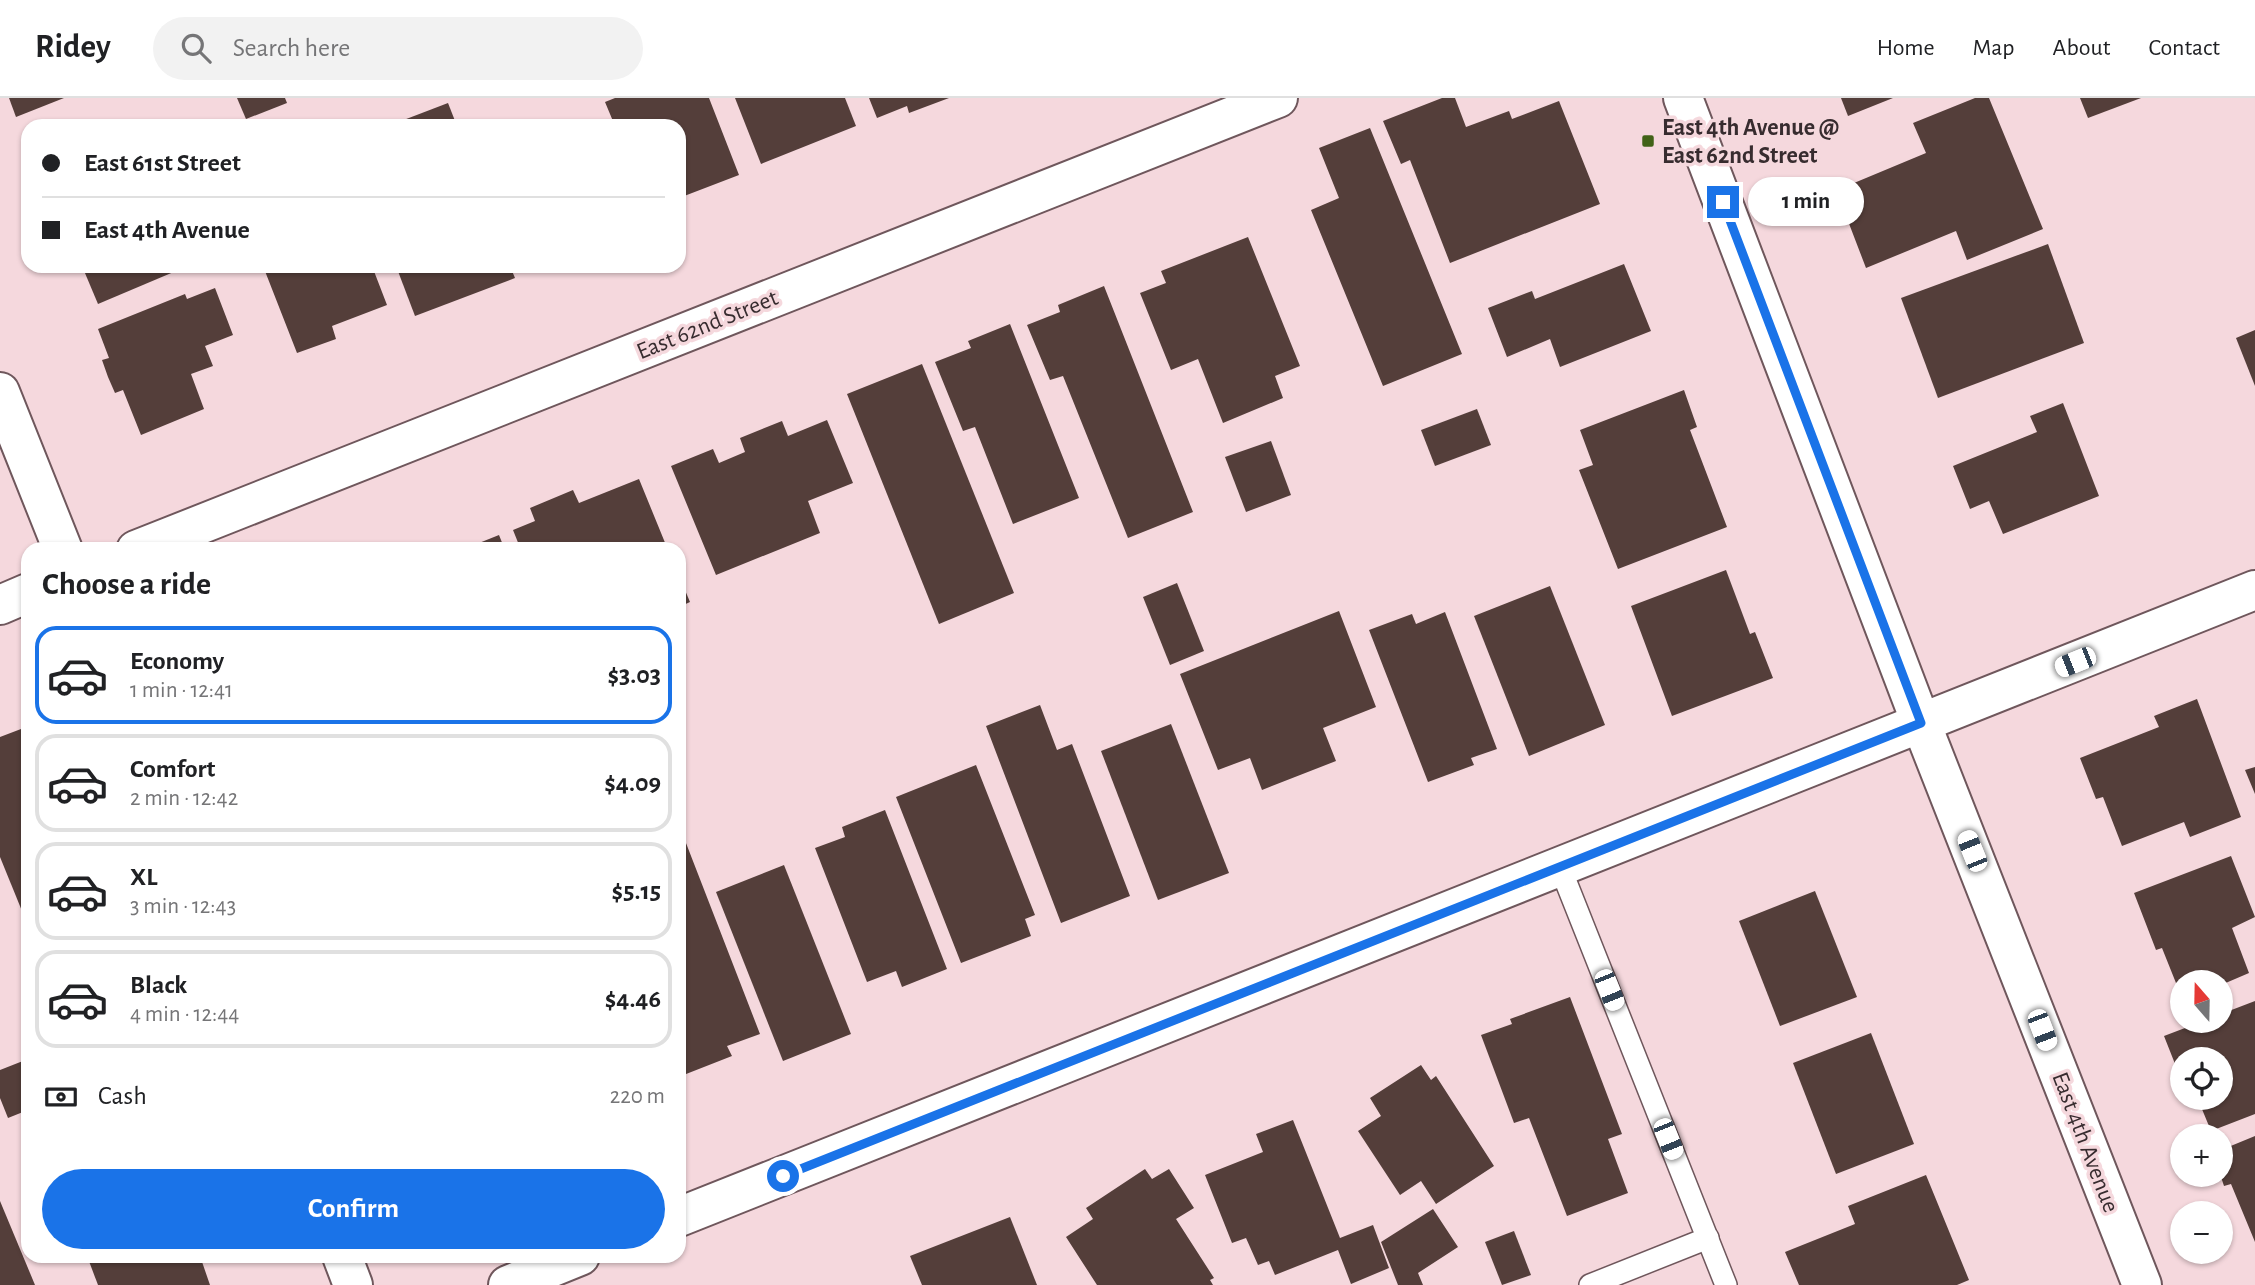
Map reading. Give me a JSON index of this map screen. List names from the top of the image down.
{
  "streets": {
    "street": ["East 62nd Street", "East 4th Avenue"]
  },
  "places": {
    "transit": ["East 4th Avenue @ East 62nd Street"]
  },
  "north": "top",
  "page": {
    "header": "Ridey",
    "search": "Search here",
    "nav": [
      "Home",
      "Map",
      "About",
      "Contact"
    ],
    "banner": ["East 61st Street", "East 4th Avenue"],
    "bubble": "1 min",
    "heading": "Choose a ride",
    "list": [
      {
        "name": "Economy",
        "note": "1 min · 12:41",
        "value": "$3.03"
      },
      {
        "name": "Comfort",
        "note": "2 min · 12:42",
        "value": "$4.09"
      },
      {
        "name": "XL",
        "note": "3 min · 12:43",
        "value": "$5.15"
      },
      {
        "name": "Black",
        "note": "4 min · 12:44",
        "value": "$4.46"
      }
    ],
    "map_buttons": ["+", "−"],
    "pay": ["Cash", "220 m"],
    "buttons": "Confirm"
  }
}
